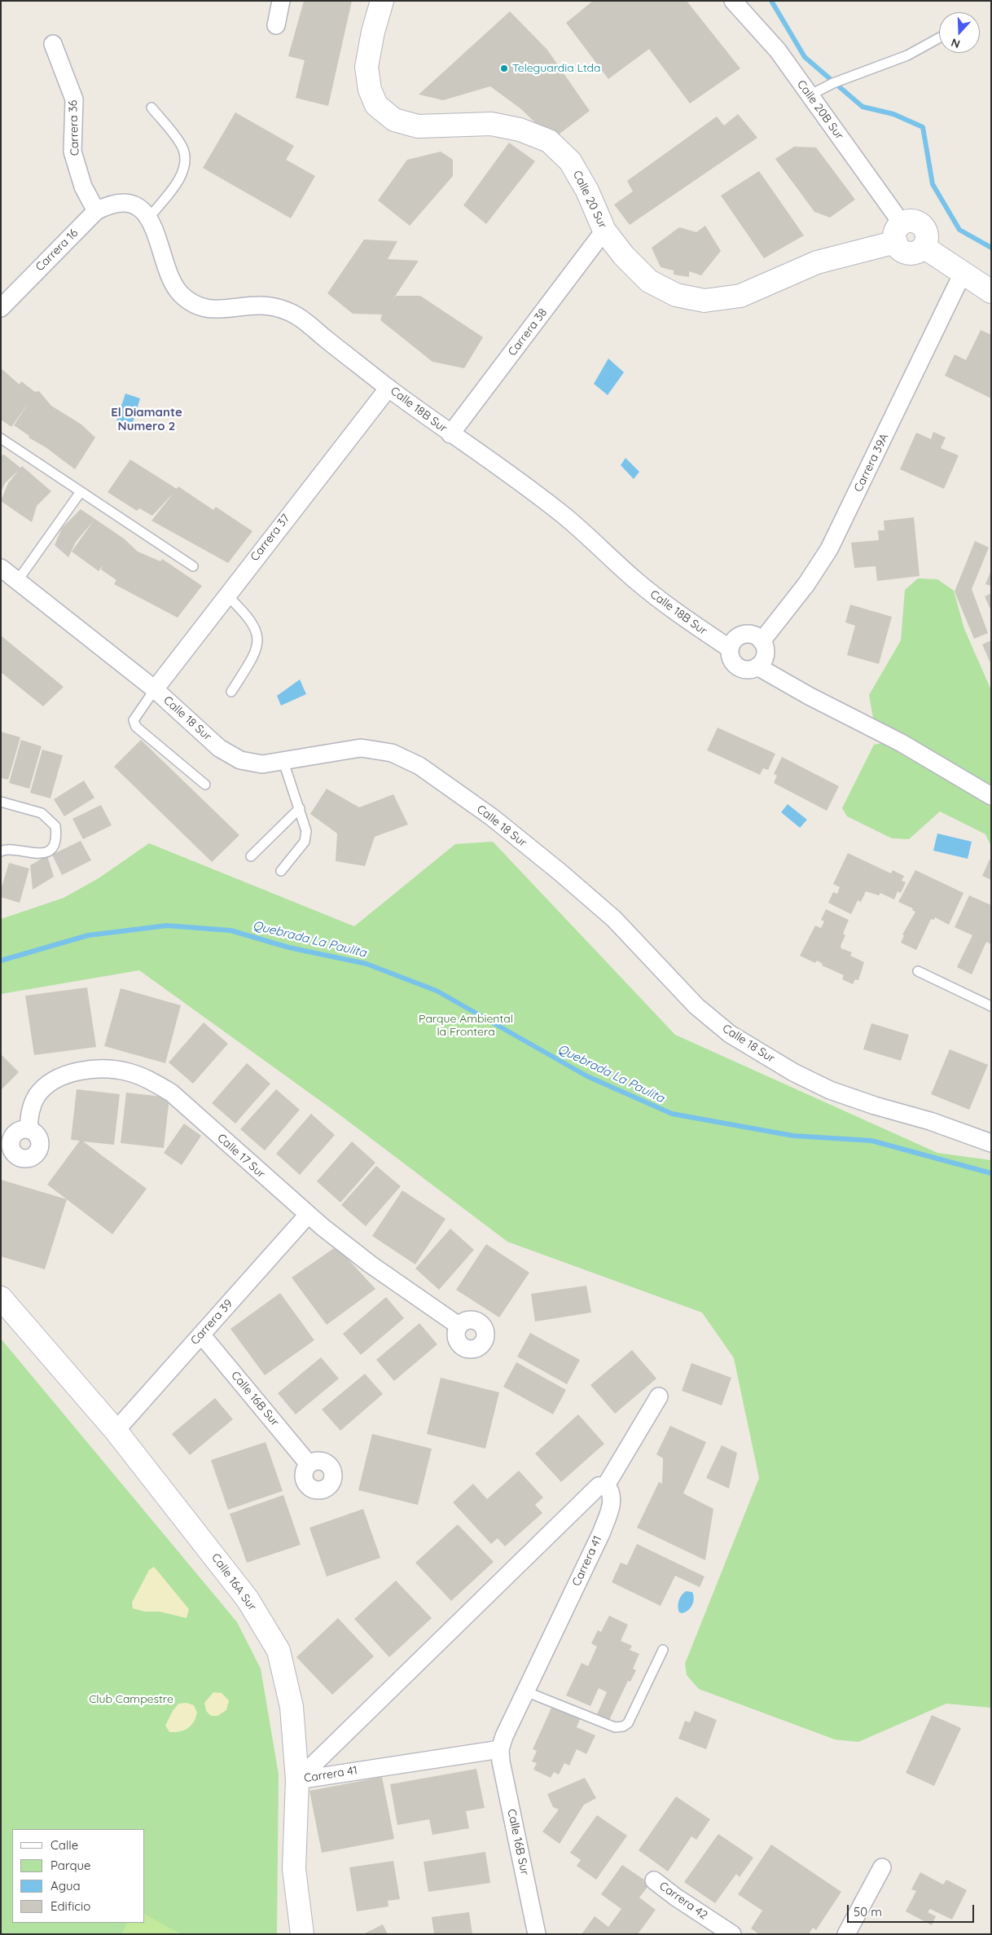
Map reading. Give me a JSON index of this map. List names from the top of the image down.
{
  "streets": {
    "street": [
      "Calle 20B Sur",
      "Carrera 36",
      "Calle 20 Sur",
      "Carrera 16",
      "Carrera 38",
      "Calle 18B Sur",
      "Carrera 39A",
      "Carrera 37",
      "Calle 18 Sur",
      "Calle 17 Sur",
      "Carrera 39",
      "Calle 16B Sur",
      "Carrera 41",
      "Calle 16A Sur",
      "Carrera 42"
    ]
  },
  "crossings": [
    ["Calle 20B Sur", "Calle 20 Sur"],
    ["Carrera 36", "Carrera 16"],
    ["Calle 20 Sur", "Carrera 38"],
    ["Carrera 16", "Calle 18B Sur"],
    ["Carrera 38", "Calle 18B Sur"],
    ["Calle 18B Sur", "Carrera 39A"],
    ["Calle 18B Sur", "Carrera 37"],
    ["Carrera 37", "Calle 18 Sur"],
    ["Calle 17 Sur", "Carrera 39"],
    ["Carrera 39", "Calle 16B Sur"],
    ["Carrera 39", "Calle 16A Sur"],
    ["Calle 16B Sur", "Carrera 41"],
    ["Carrera 41", "Calle 16A Sur"]
  ],
  "districts": ["El Diamante Numero 2"],
  "water": ["Quebrada La Paulita"],
  "parks": ["Parque Ambiental la Frontera", "Club Campestre"],
  "places": ["Teleguardia Ltda"],
  "legend": [
    "Calle",
    "Parque",
    "Agua",
    "Edificio"
  ],
  "scale_bar": "50 m",
  "north": "bottom"
}
